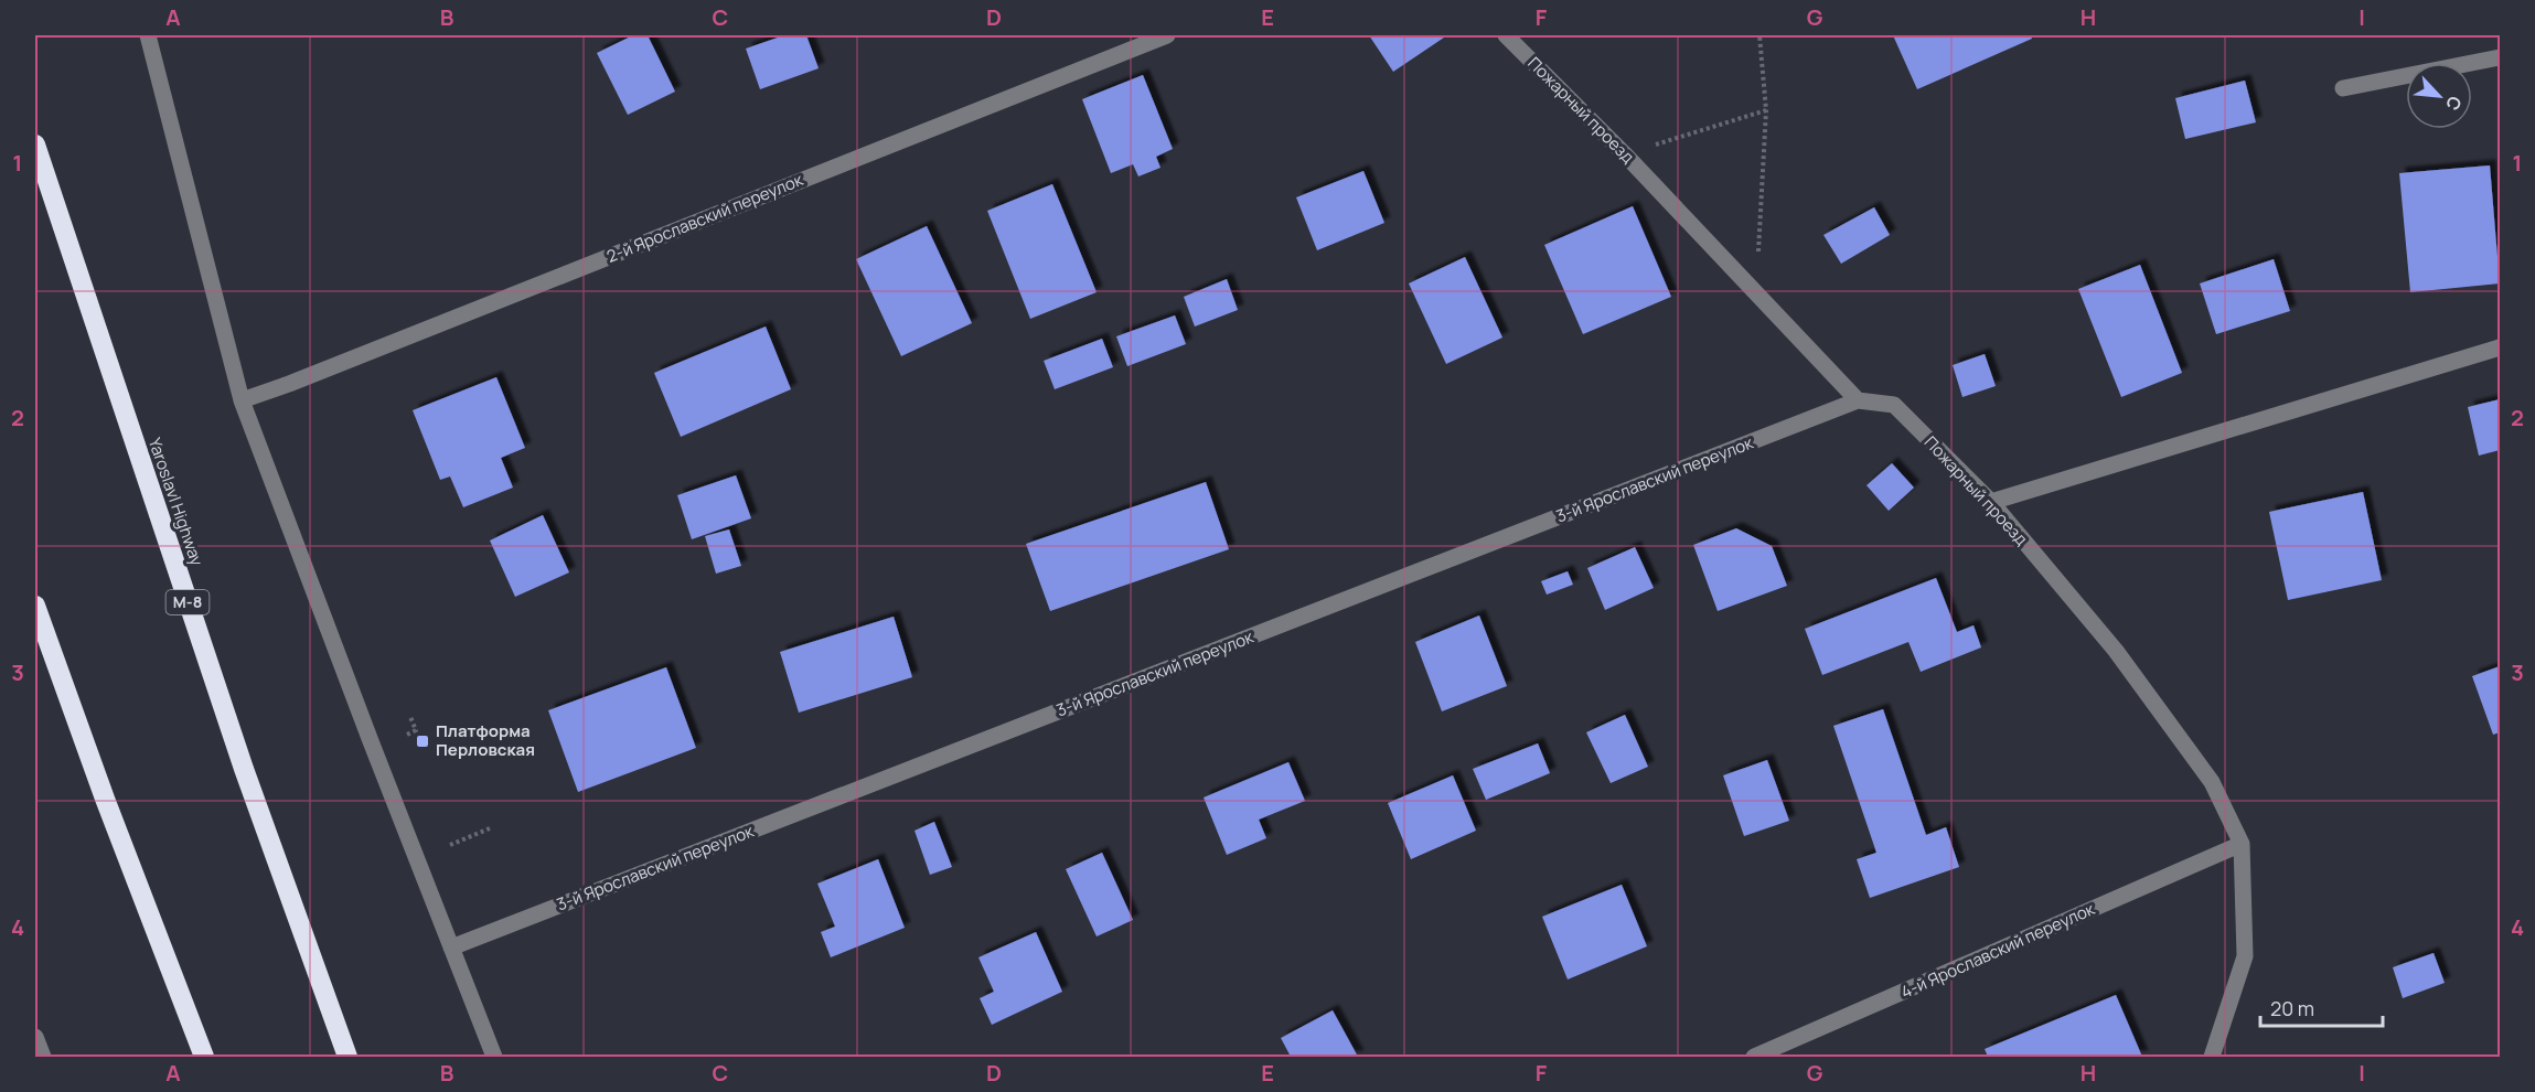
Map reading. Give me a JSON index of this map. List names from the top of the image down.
{
  "streets": {
    "highway": ["Yaroslavl Highway", "М-8"],
    "street": [
      "Пожарный проезд",
      "2-й Ярославский переулок",
      "3-й Ярославский переулок",
      "4-й Ярославский переулок"
    ]
  },
  "crossings": [
    ["Пожарный проезд", "3-й Ярославский переулок"],
    ["Пожарный проезд", "4-й Ярославский переулок"]
  ],
  "places": {
    "transit": ["Платформа Перловская"]
  },
  "scale_bar": "20 m",
  "north": "bottom right",
  "grid": {
    "columns": [
      "A",
      "B",
      "C",
      "D",
      "E",
      "F",
      "G",
      "H",
      "I"
    ],
    "rows": [
      "1",
      "2",
      "3",
      "4"
    ]
  }
}
